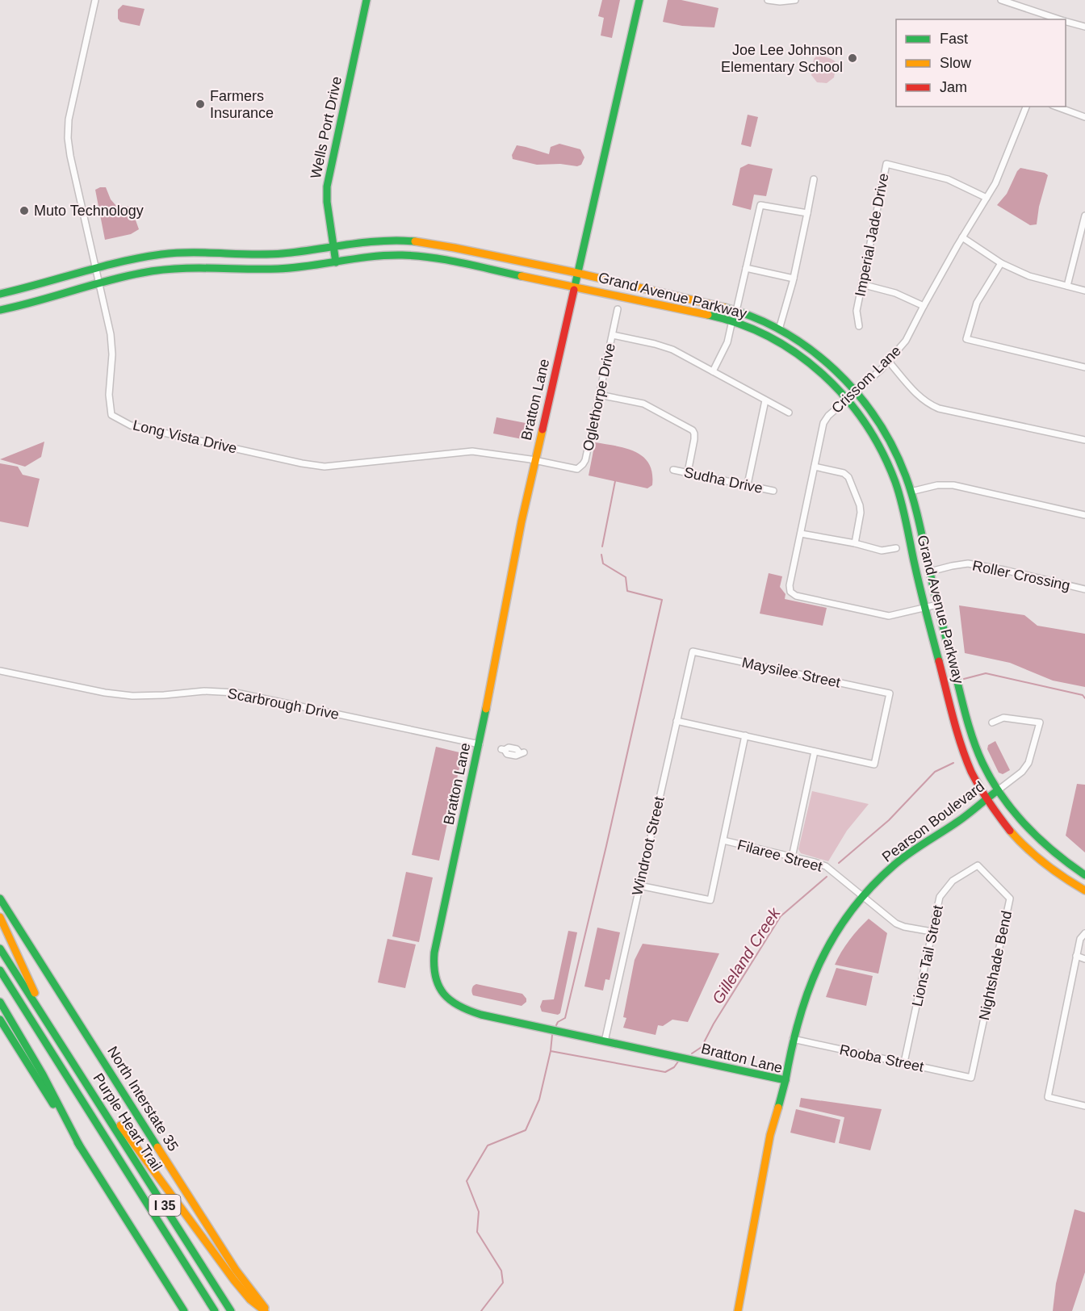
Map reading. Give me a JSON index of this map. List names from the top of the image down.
{
  "streets": {
    "main road": [
      "Wells Port Drive",
      "Grand Avenue Parkway",
      "Bratton Lane",
      "Pearson Boulevard",
      "North Interstate 35",
      "Purple Heart Trail",
      "I 35"
    ],
    "street": [
      "Imperial Jade Drive",
      "Crissom Lane",
      "Oglethorpe Drive",
      "Long Vista Drive",
      "Sudha Drive",
      "Roller Crossing",
      "Maysilee Street",
      "Scarbrough Drive",
      "Windroot Street",
      "Filaree Street",
      "Lions Tail Street",
      "Nightshade Bend",
      "Rooba Street"
    ]
  },
  "crossings": [
    ["Wells Port Drive", "Grand Avenue Parkway"],
    ["Imperial Jade Drive", "Crissom Lane"],
    ["Grand Avenue Parkway", "Crissom Lane"],
    ["Grand Avenue Parkway", "Bratton Lane"],
    ["Grand Avenue Parkway", "Long Vista Drive"],
    ["Grand Avenue Parkway", "Roller Crossing"],
    ["Grand Avenue Parkway", "Pearson Boulevard"],
    ["Oglethorpe Drive", "Bratton Lane"],
    ["Oglethorpe Drive", "Long Vista Drive"],
    ["Bratton Lane", "Long Vista Drive"],
    ["Bratton Lane", "Scarbrough Drive"],
    ["Bratton Lane", "Pearson Boulevard"],
    ["Bratton Lane", "Windroot Street"],
    ["Maysilee Street", "Windroot Street"],
    ["Pearson Boulevard", "Filaree Street"],
    ["Pearson Boulevard", "Rooba Street"],
    ["Filaree Street", "Lions Tail Street"],
    ["Lions Tail Street", "Nightshade Bend"],
    ["Lions Tail Street", "Rooba Street"],
    ["Nightshade Bend", "Rooba Street"]
  ],
  "water": ["Gilleland Creek"],
  "places": ["Joe Lee Johnson Elementary School", "Farmers Insurance", "Muto Technology"],
  "legend": ["Fast", "Slow", "Jam"]
}
